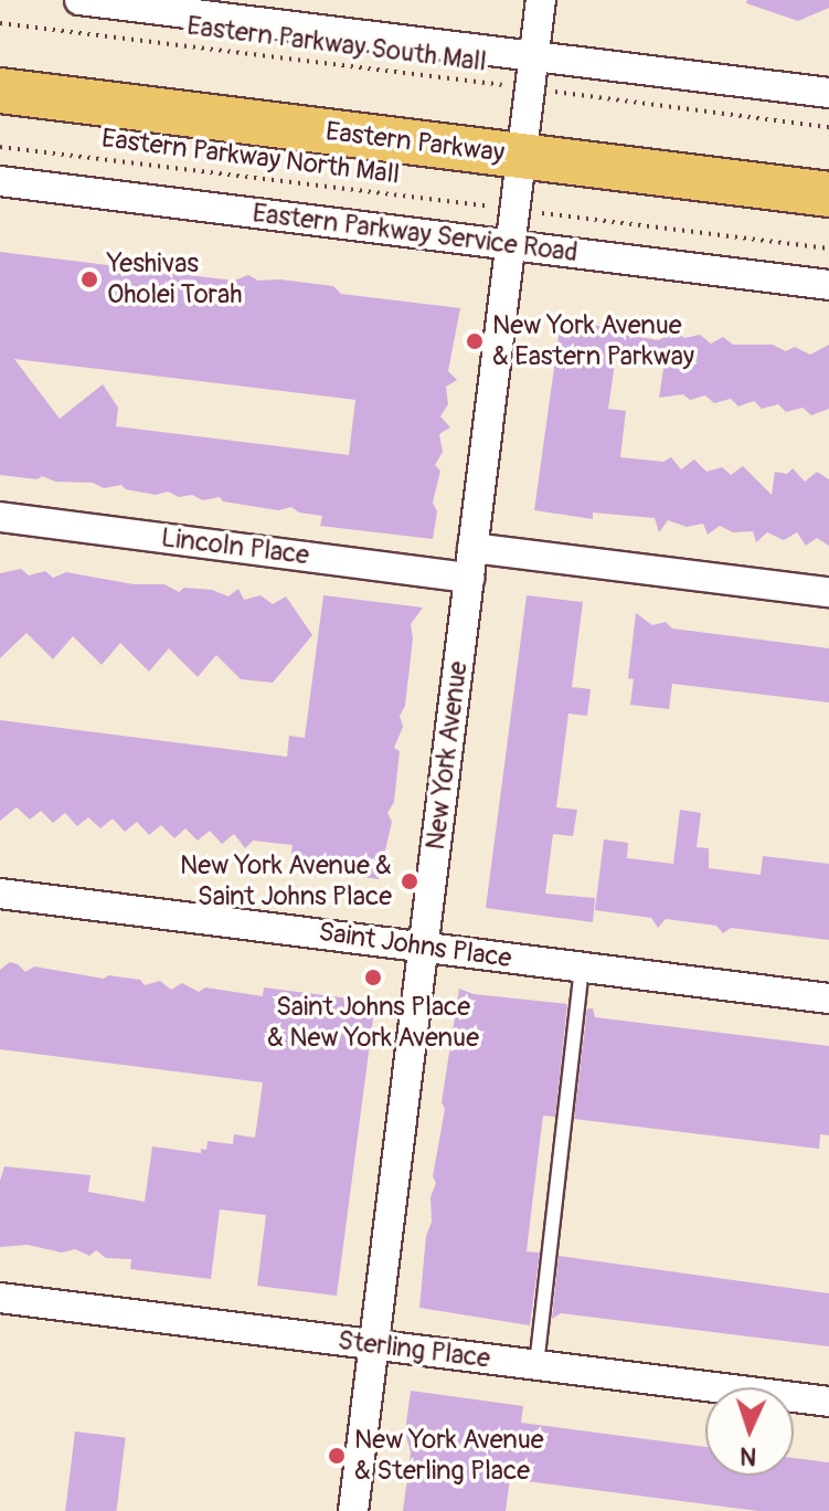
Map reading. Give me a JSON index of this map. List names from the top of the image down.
{
  "streets": {
    "main road": ["Eastern Parkway"],
    "street": [
      "Eastern Parkway Service Road",
      "Lincoln Place",
      "New York Avenue",
      "Saint Johns Place",
      "Sterling Place"
    ],
    "path": ["Eastern Parkway South Mall", "Eastern Parkway North Mall"]
  },
  "crossings": [
    ["Eastern Parkway", "New York Avenue"],
    ["Eastern Parkway Service Road", "New York Avenue"],
    ["Lincoln Place", "New York Avenue"],
    ["New York Avenue", "Saint Johns Place"],
    ["New York Avenue", "Sterling Place"]
  ],
  "places": [
    "Yeshivas Oholei Torah",
    "New York Avenue & Eastern Parkway",
    "New York Avenue & Saint Johns Place",
    "Saint Johns Place & New York Avenue",
    "New York Avenue & Sterling Place"
  ],
  "north": "bottom"
}
